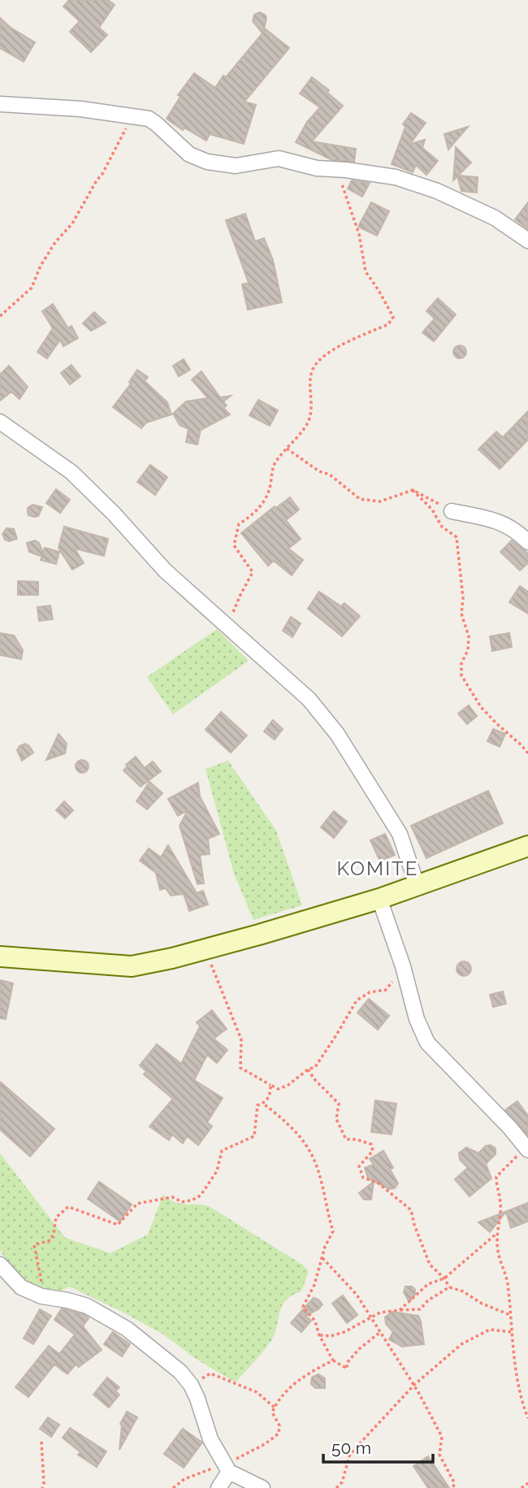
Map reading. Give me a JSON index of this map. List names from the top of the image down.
{
  "districts": ["KOMITE"],
  "scale_bar": "50 m"
}
